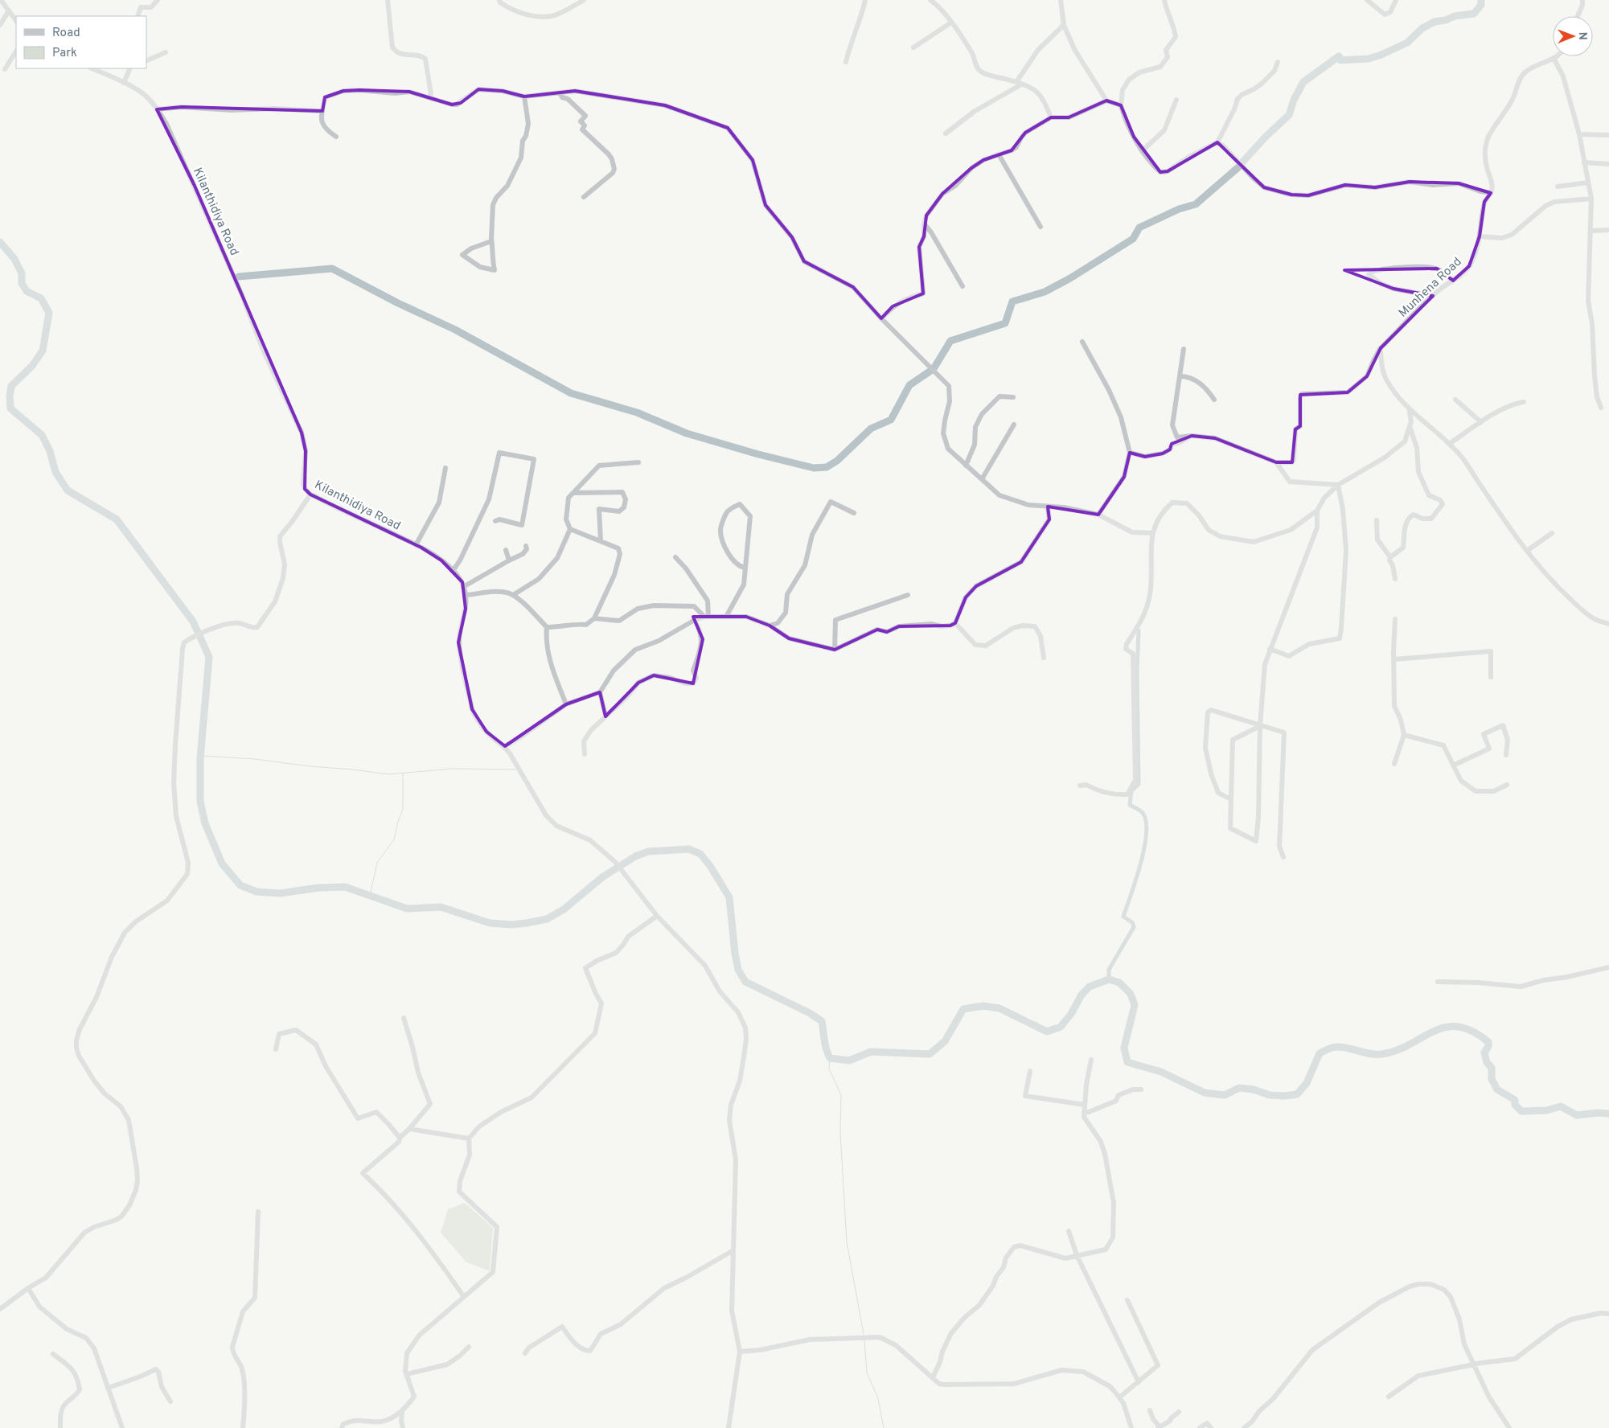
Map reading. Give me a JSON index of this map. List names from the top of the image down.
{
  "streets": {
    "street": ["Kilanthidiya Road", "Munhena Road"]
  },
  "legend": ["Road", "Park"],
  "north": "right"
}
